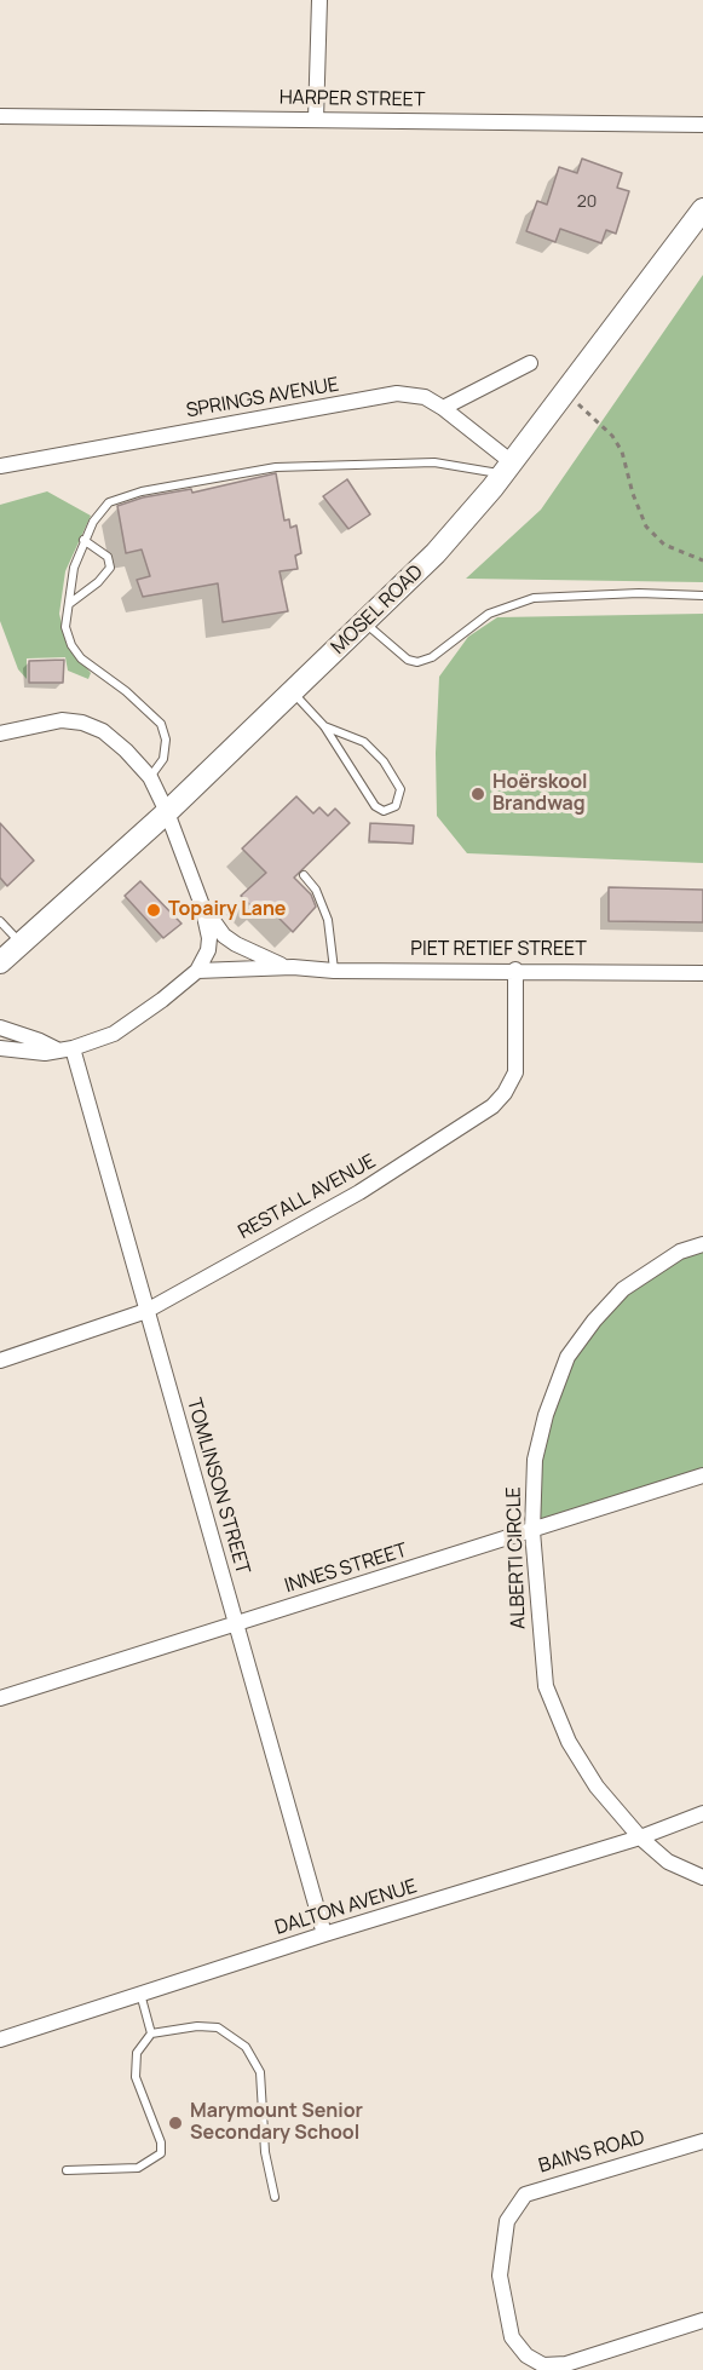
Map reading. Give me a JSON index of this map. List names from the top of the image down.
{
  "streets": {
    "street": [
      "HARPER STREET",
      "SPRINGS AVENUE",
      "MOSEL ROAD",
      "PIET RETIEF STREET",
      "RESTALL AVENUE",
      "TOMLINSON STREET",
      "ALBERTI CIRCLE",
      "INNES STREET",
      "DALTON AVENUE",
      "BAINS ROAD"
    ]
  },
  "crossings": [
    ["SPRINGS AVENUE", "MOSEL ROAD"],
    ["MOSEL ROAD", "PIET RETIEF STREET"],
    ["PIET RETIEF STREET", "RESTALL AVENUE"],
    ["RESTALL AVENUE", "TOMLINSON STREET"],
    ["TOMLINSON STREET", "INNES STREET"],
    ["TOMLINSON STREET", "DALTON AVENUE"],
    ["ALBERTI CIRCLE", "INNES STREET"],
    ["ALBERTI CIRCLE", "DALTON AVENUE"]
  ],
  "places": ["Hoërskool Brandwag", "Topairy Lane", "Marymount Senior Secondary School"],
  "house_numbers": ["20"]
}
